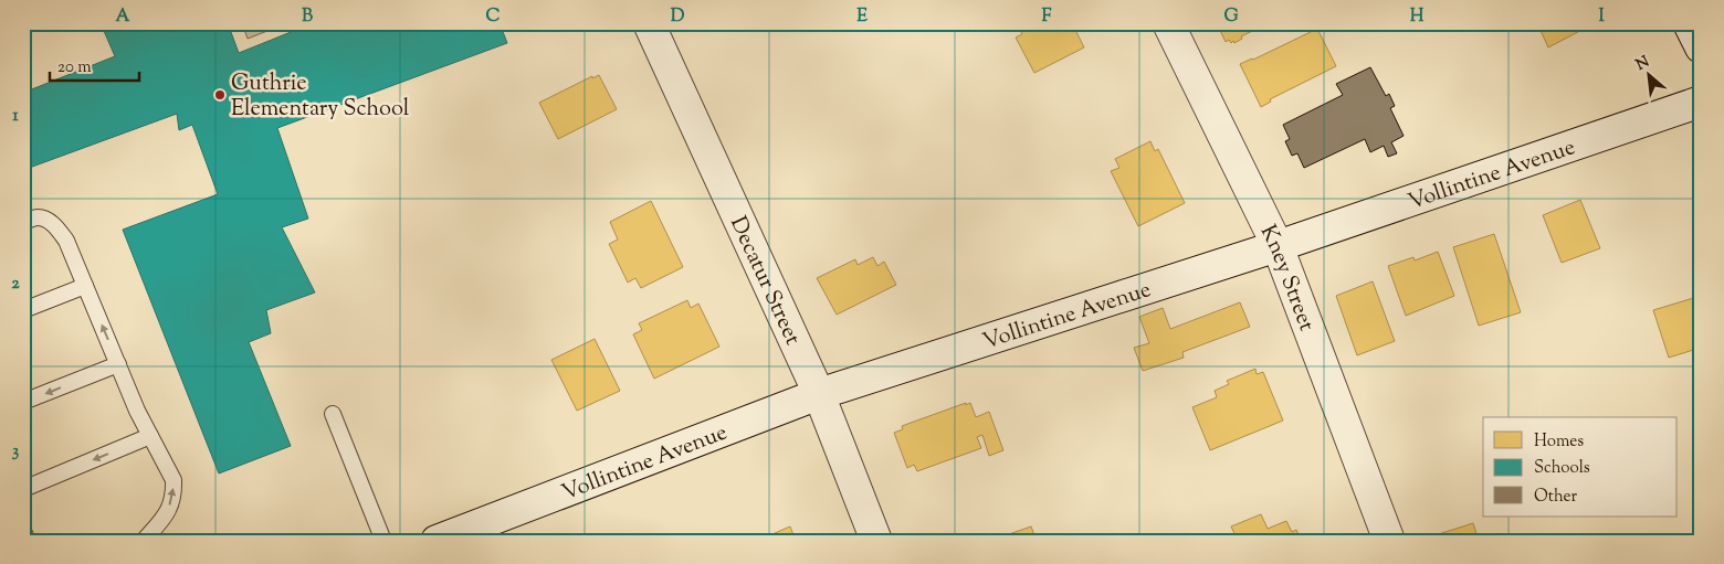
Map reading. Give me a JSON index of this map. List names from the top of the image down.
{
  "streets": {
    "street": ["Vollintine Avenue", "Kney Street", "Decatur Street"]
  },
  "crossings": [
    ["Vollintine Avenue", "Kney Street"],
    ["Vollintine Avenue", "Decatur Street"]
  ],
  "places": ["Guthrie Elementary School"],
  "legend": ["Homes", "Schools", "Other"],
  "scale_bar": "20 m",
  "north": "top left",
  "grid": {
    "columns": [
      "A",
      "B",
      "C",
      "D",
      "E",
      "F",
      "G",
      "H",
      "I"
    ],
    "rows": ["1", "2", "3"]
  }
}
